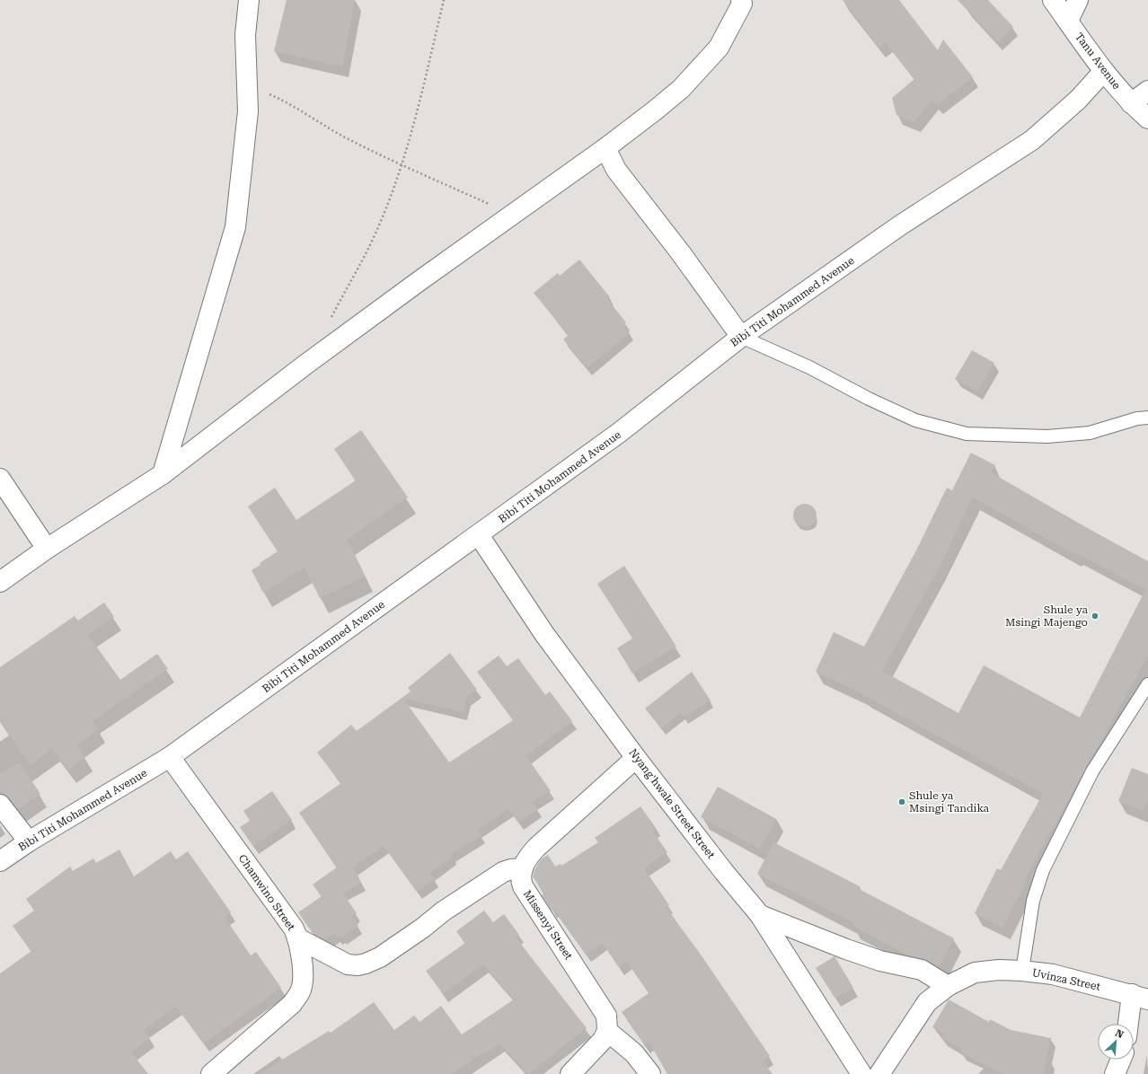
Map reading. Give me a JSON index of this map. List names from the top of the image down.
{
  "streets": {
    "street": [
      "Tanu Avenue",
      "Bibi Titi Mohammed Avenue",
      "Nyang'hwale Street Street",
      "Chamwino Street",
      "Missenyi Street",
      "Uvinza Street"
    ]
  },
  "crossings": [
    ["Tanu Avenue", "Bibi Titi Mohammed Avenue"],
    ["Bibi Titi Mohammed Avenue", "Nyang'hwale Street Street"],
    ["Bibi Titi Mohammed Avenue", "Chamwino Street"]
  ],
  "places": ["Shule ya Msingi Majengo", "Shule ya Msingi Tandika"],
  "north": "top right"
}
